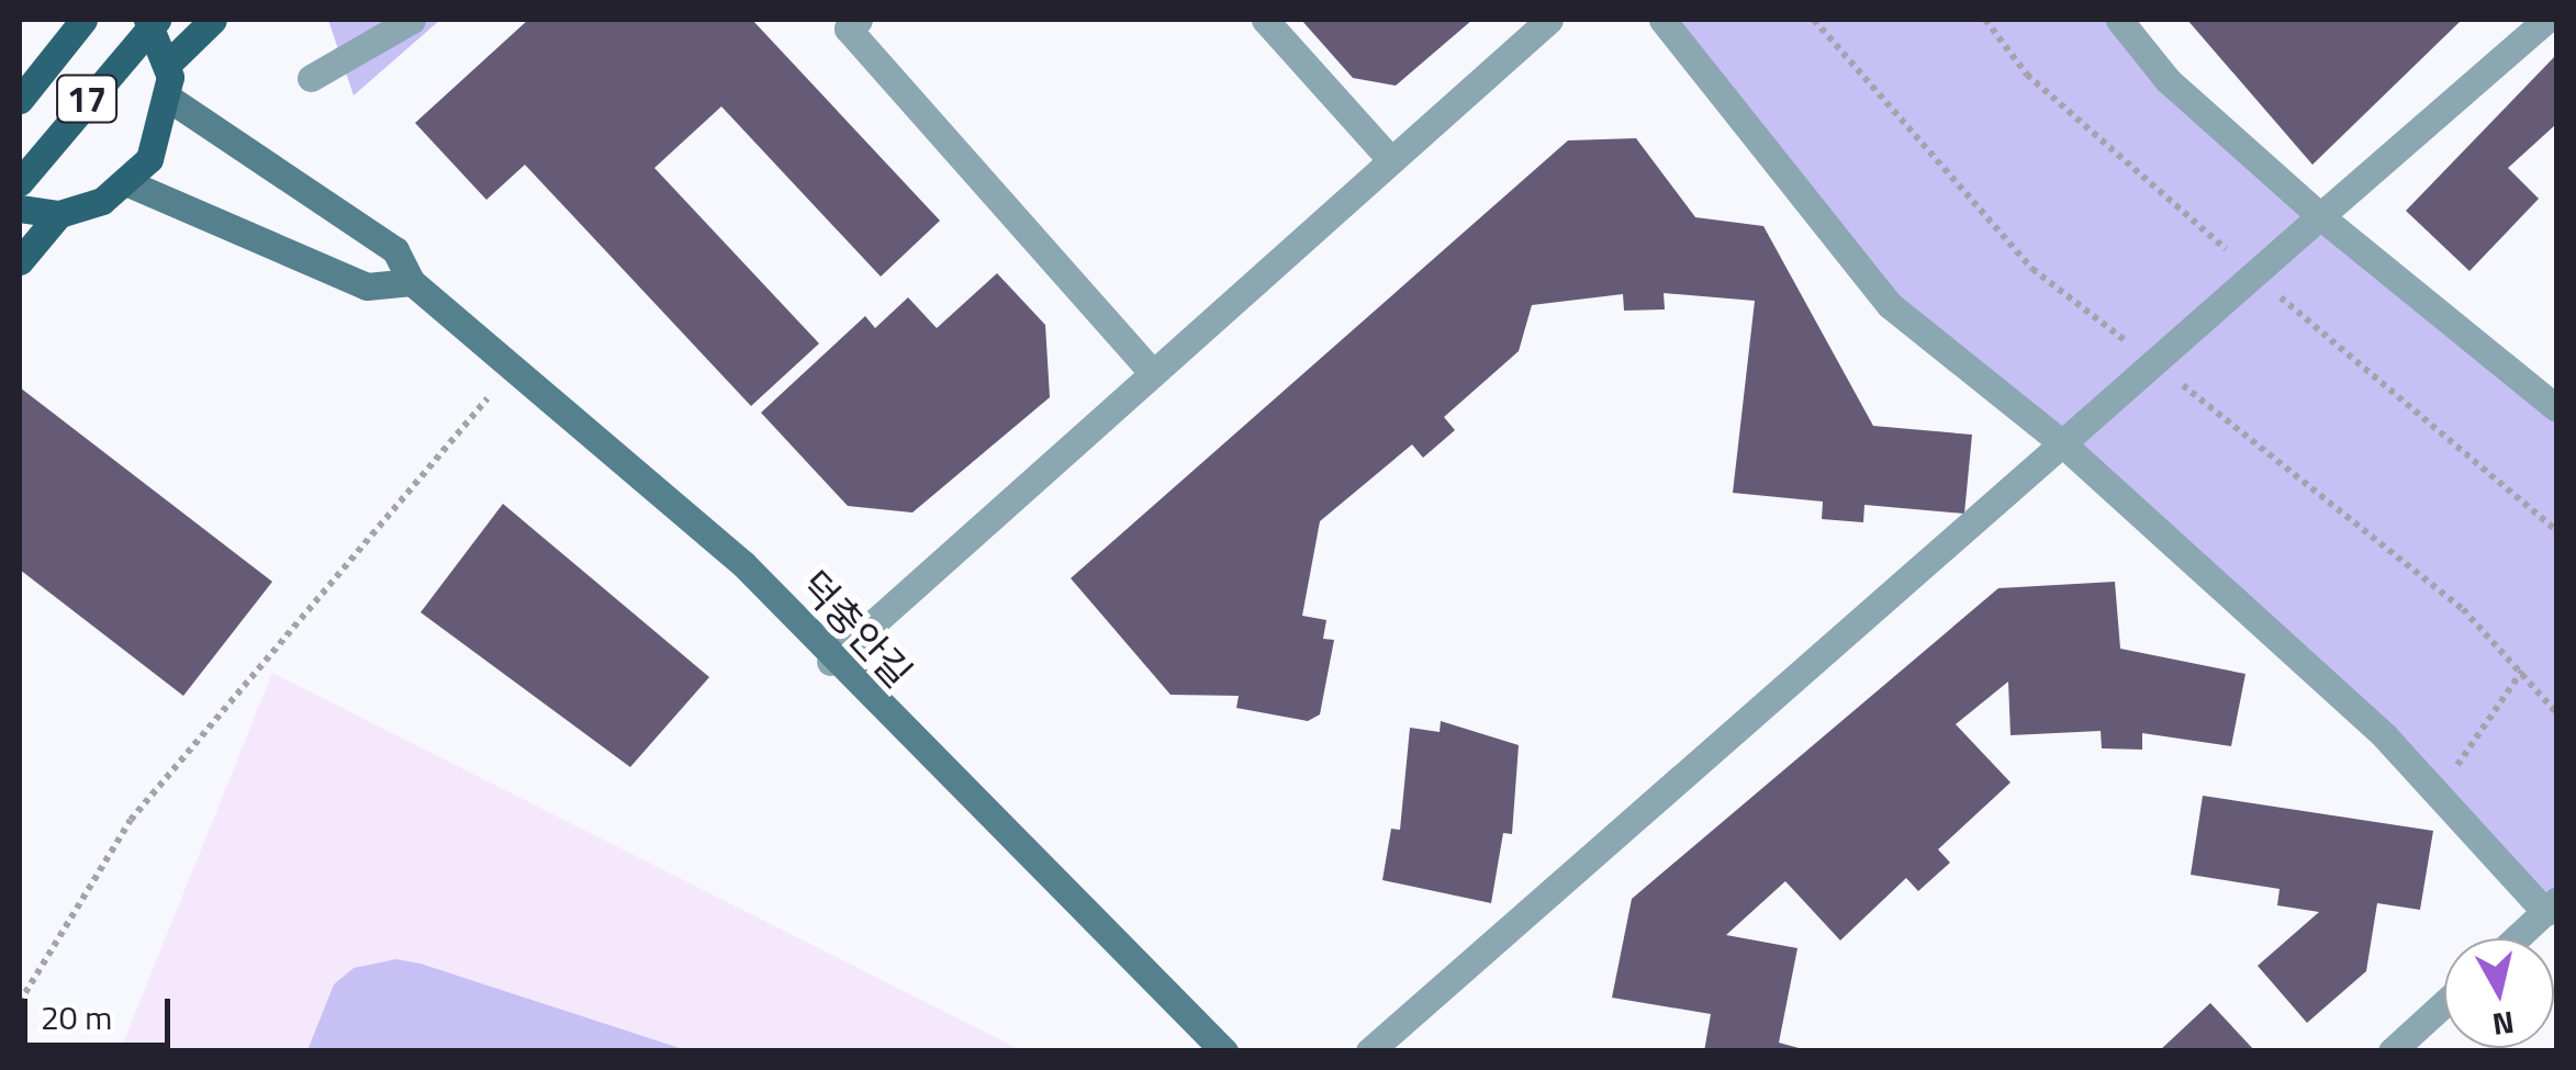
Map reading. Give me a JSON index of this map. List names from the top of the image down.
{
  "streets": {
    "main road": ["17"],
    "street": ["덕충안길"]
  },
  "scale_bar": "20 m",
  "north": "bottom"
}
